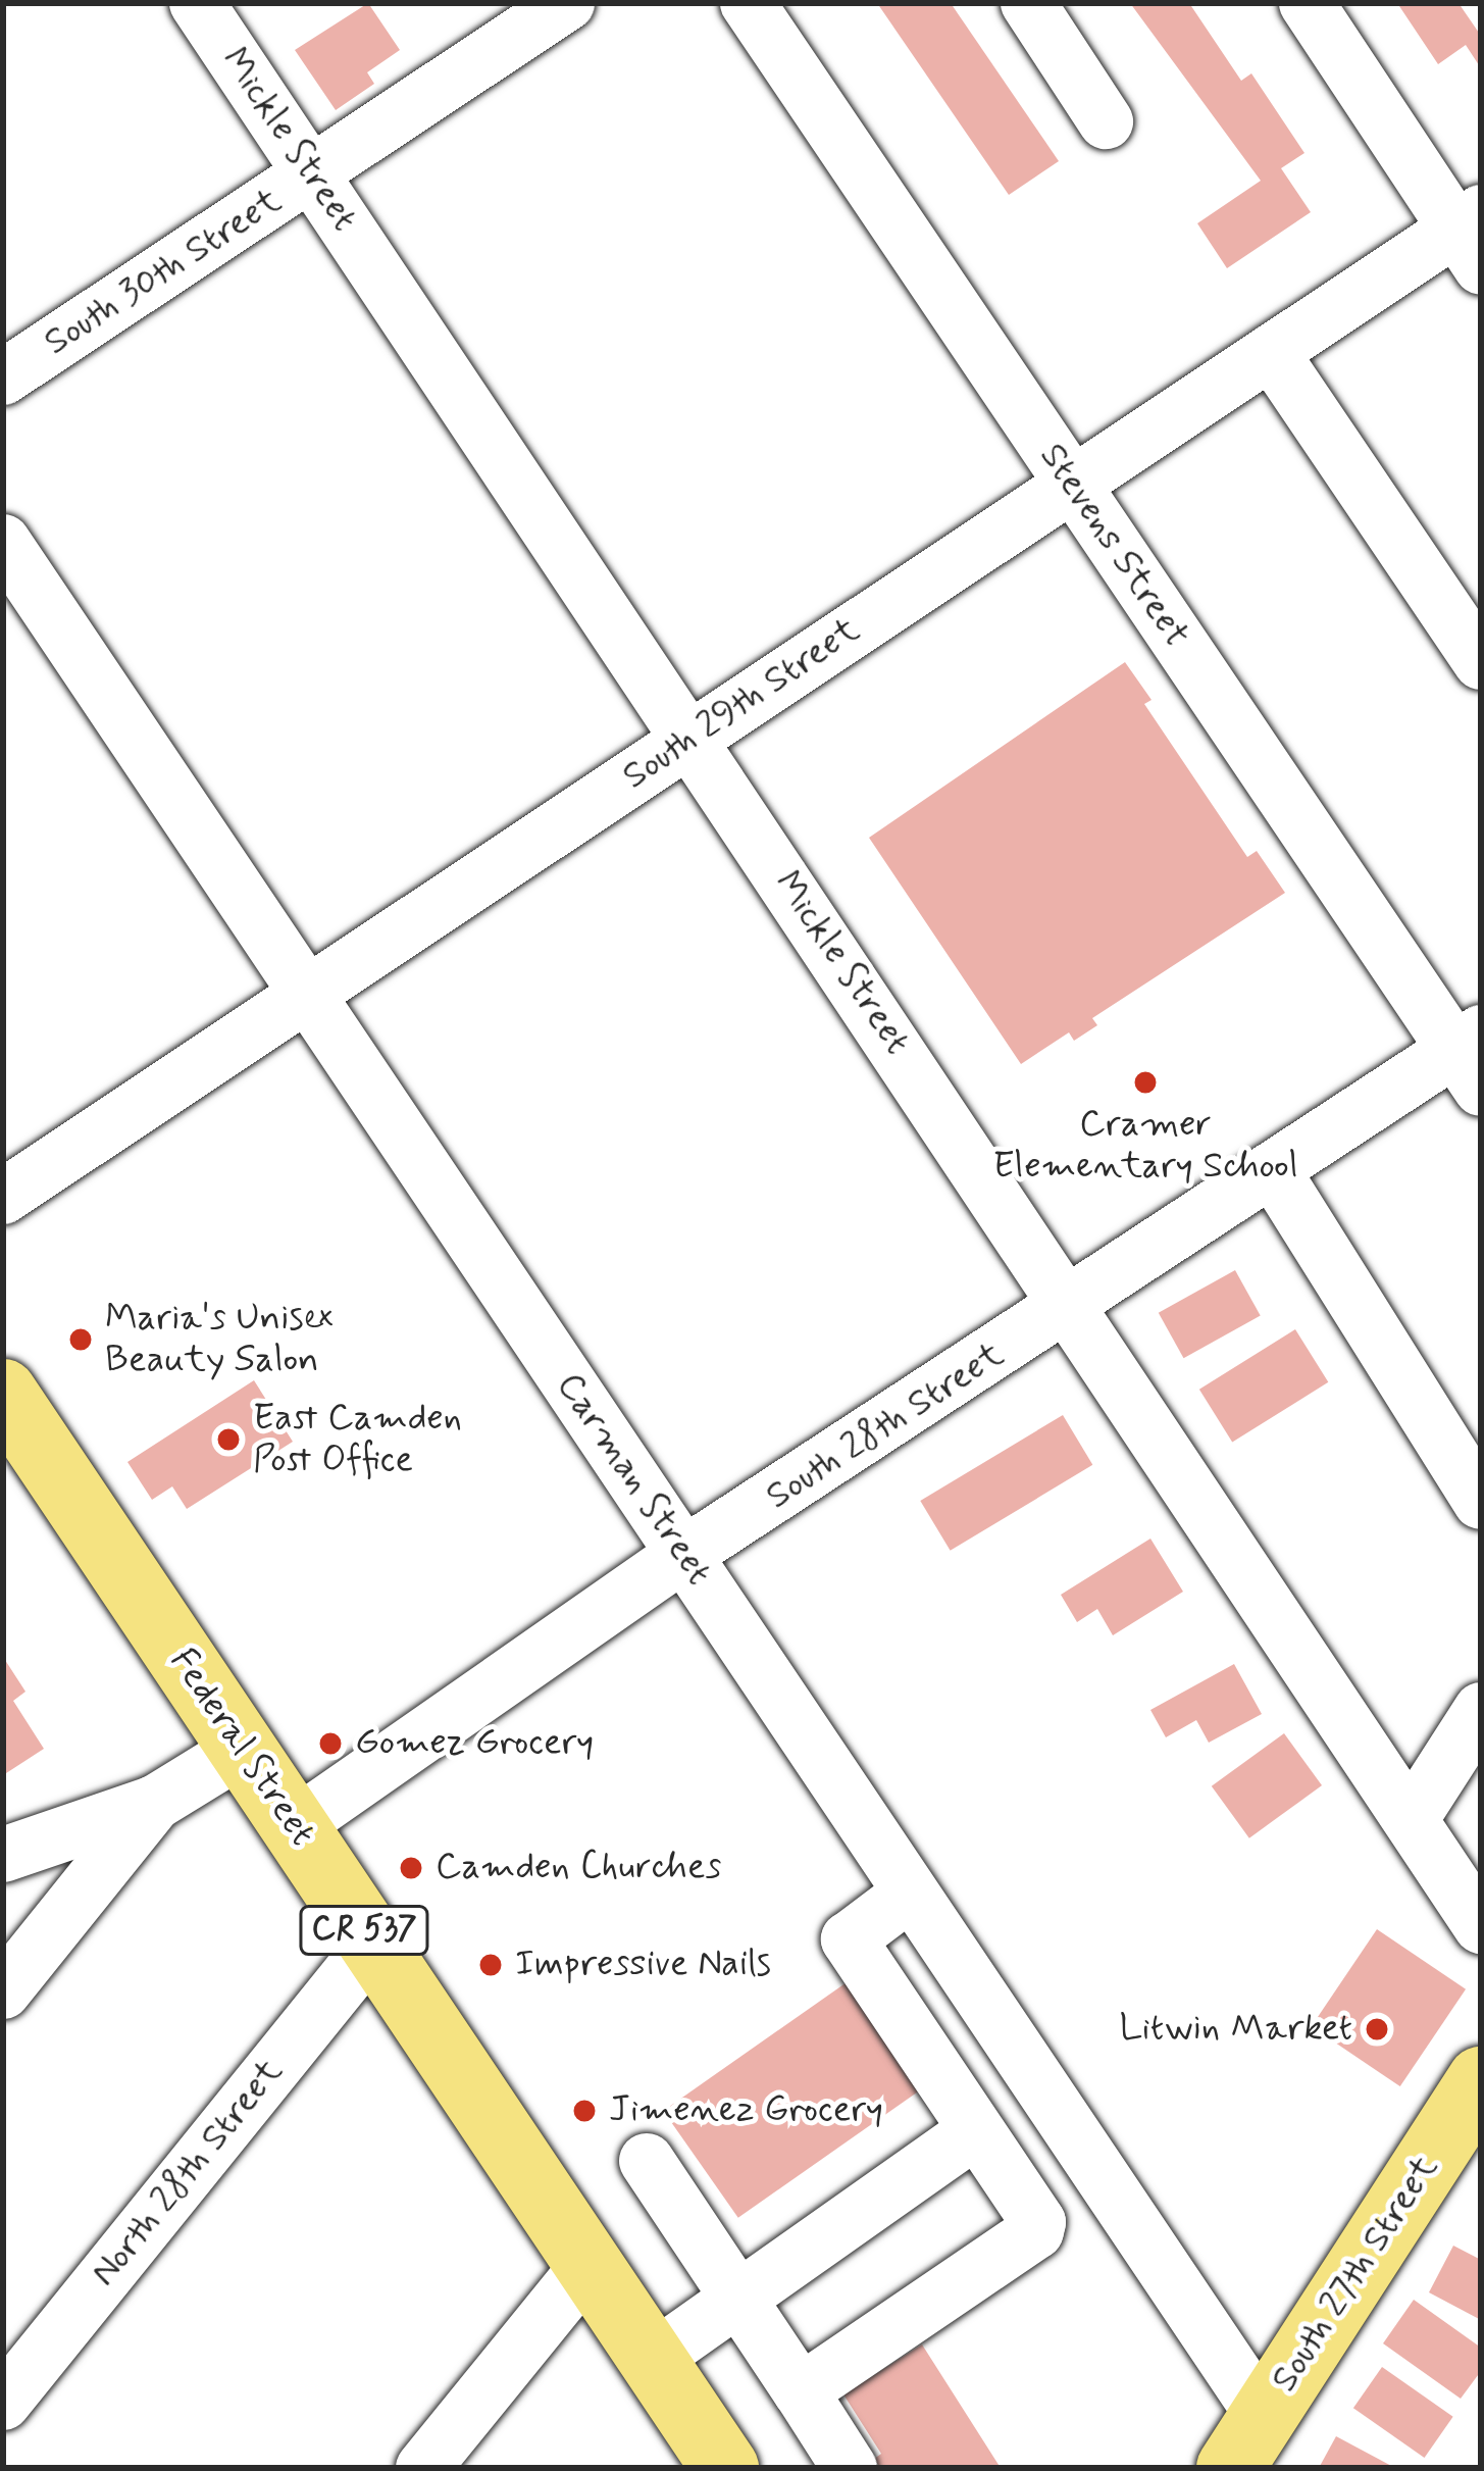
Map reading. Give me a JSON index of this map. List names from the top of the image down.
{
  "streets": {
    "main road": ["Federal Street", "CR 537", "South 27th Street"],
    "street": [
      "Mickle Street",
      "South 30th Street",
      "Stevens Street",
      "South 29th Street",
      "South 28th Street",
      "Carman Street",
      "North 28th Street"
    ]
  },
  "crossings": [
    ["Mickle Street", "South 30th Street"],
    ["Mickle Street", "South 29th Street"],
    ["Mickle Street", "South 28th Street"],
    ["Stevens Street", "South 29th Street"],
    ["Stevens Street", "South 28th Street"],
    ["South 29th Street", "Carman Street"],
    ["South 28th Street", "Carman Street"],
    ["South 28th Street", "Federal Street"],
    ["Carman Street", "South 27th Street"],
    ["Federal Street", "North 28th Street"]
  ],
  "places": [
    "Cramer Elementary School",
    "Maria's Unisex Beauty Salon",
    "East Camden Post Office",
    "Gomez Grocery",
    "Camden Churches",
    "Impressive Nails",
    "Litwin Market",
    "Jimenez Grocery"
  ]
}
